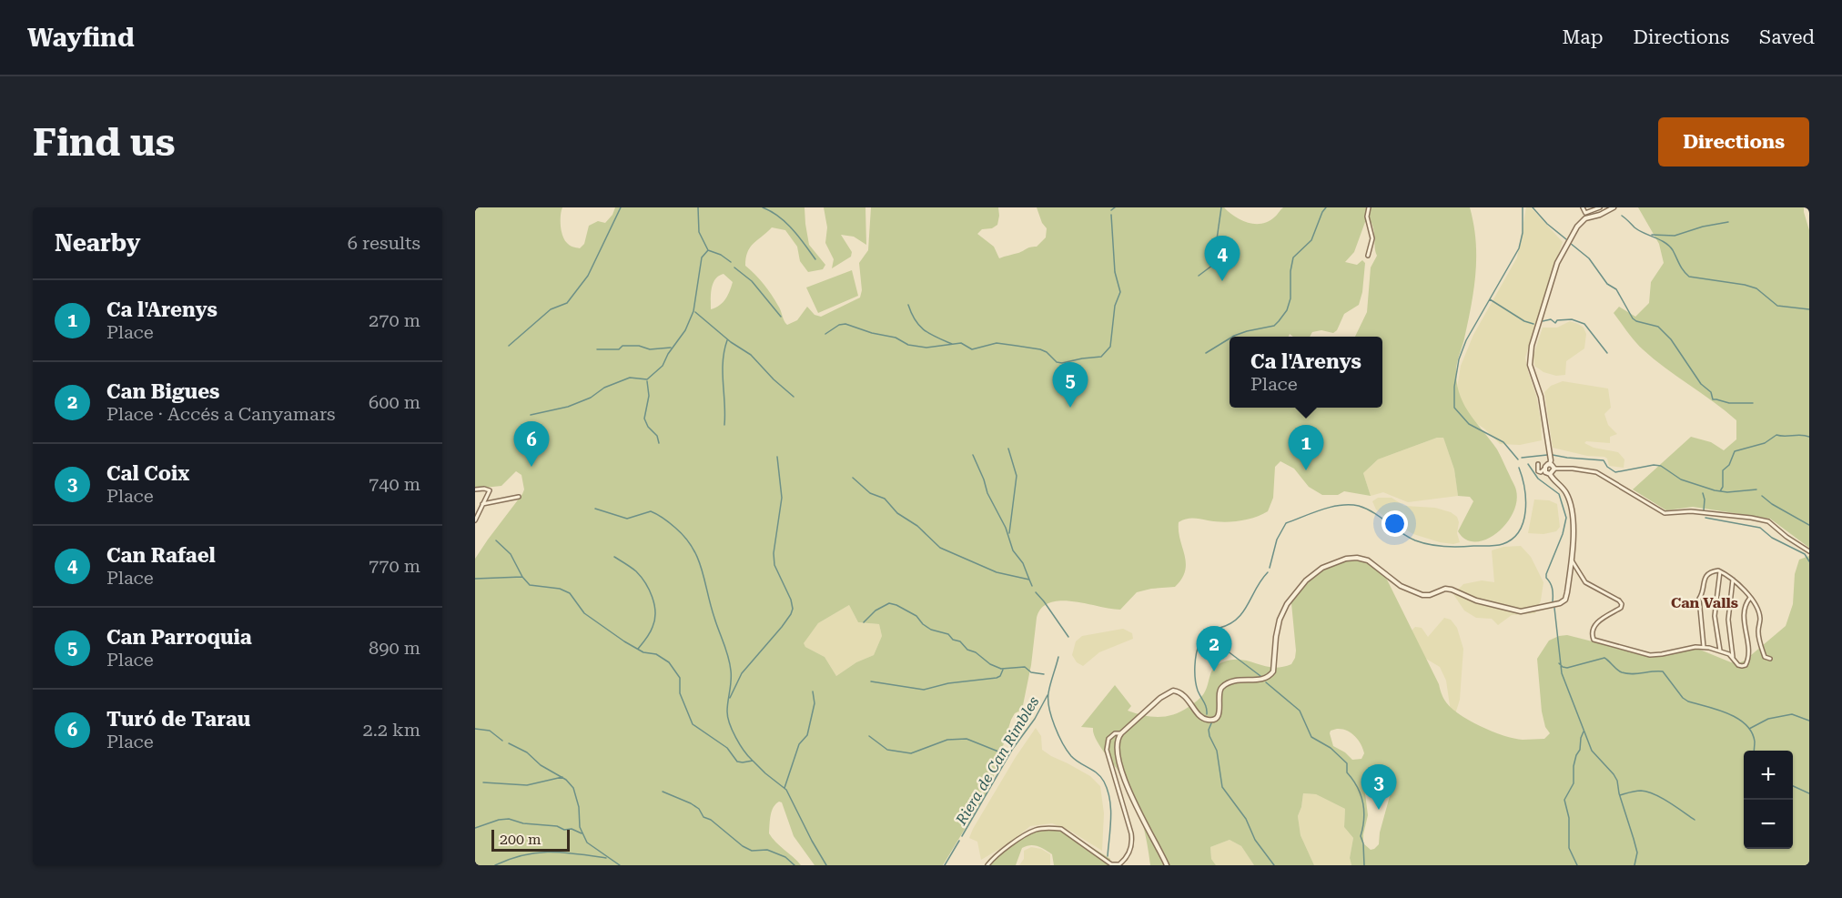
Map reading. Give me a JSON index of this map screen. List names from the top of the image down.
{
  "districts": ["Can Valls"],
  "water": ["Riera de Can Rimbles"],
  "scale_bar": "200 m",
  "page": {
    "header": "Wayfind",
    "nav": ["Map", "Directions", "Saved"],
    "buttons": "Directions",
    "title": "Find us",
    "heading": ["Nearby", "6 results"],
    "pins": [
      "4",
      "5",
      "6",
      "1",
      "2",
      "3"
    ],
    "list": [
      {
        "mark": "1",
        "name": "Ca l'Arenys",
        "note": "Place",
        "value": "270 m"
      },
      {
        "mark": "2",
        "name": "Can Bigues",
        "note": "Place · Accés a Canyamars",
        "value": "600 m"
      },
      {
        "mark": "3",
        "name": "Cal Coix",
        "note": "Place",
        "value": "740 m"
      },
      {
        "mark": "4",
        "name": "Can Rafael",
        "note": "Place",
        "value": "770 m"
      },
      {
        "mark": "5",
        "name": "Can Parroquia",
        "note": "Place",
        "value": "890 m"
      },
      {
        "mark": "6",
        "name": "Turó de Tarau",
        "note": "Place",
        "value": "2.2 km"
      }
    ],
    "popup": ["Ca l'Arenys", "Place"],
    "map_buttons": ["+", "−"],
    "scale": "200 m"
  }
}
